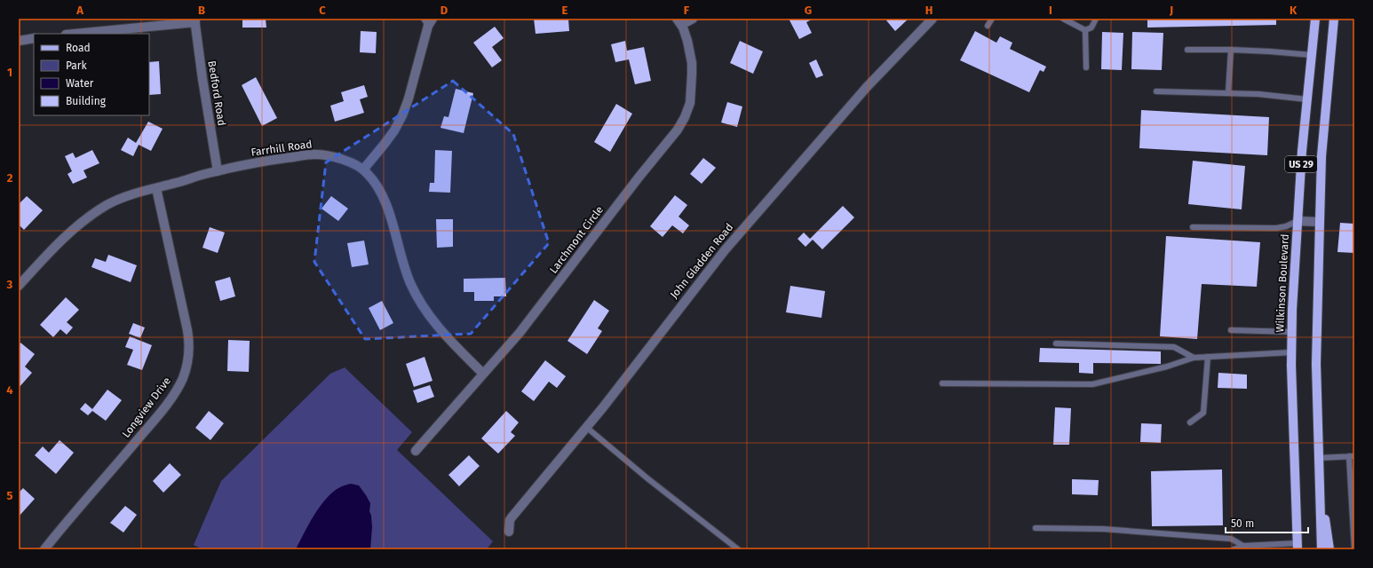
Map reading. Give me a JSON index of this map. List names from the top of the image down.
{
  "streets": {
    "main road": ["US 29", "Wilkinson Boulevard"],
    "street": [
      "Bedford Road",
      "Farrhill Road",
      "Larchmont Circle",
      "John Gladden Road",
      "Longview Drive"
    ]
  },
  "crossings": [
    ["Bedford Road", "Farrhill Road"],
    ["Farrhill Road", "Larchmont Circle"],
    ["Farrhill Road", "Longview Drive"]
  ],
  "legend": [
    "Road",
    "Park",
    "Water",
    "Building"
  ],
  "scale_bar": "50 m",
  "grid": {
    "columns": [
      "A",
      "B",
      "C",
      "D",
      "E",
      "F",
      "G",
      "H",
      "I",
      "J",
      "K"
    ],
    "rows": [
      "1",
      "2",
      "3",
      "4",
      "5"
    ]
  }
}
